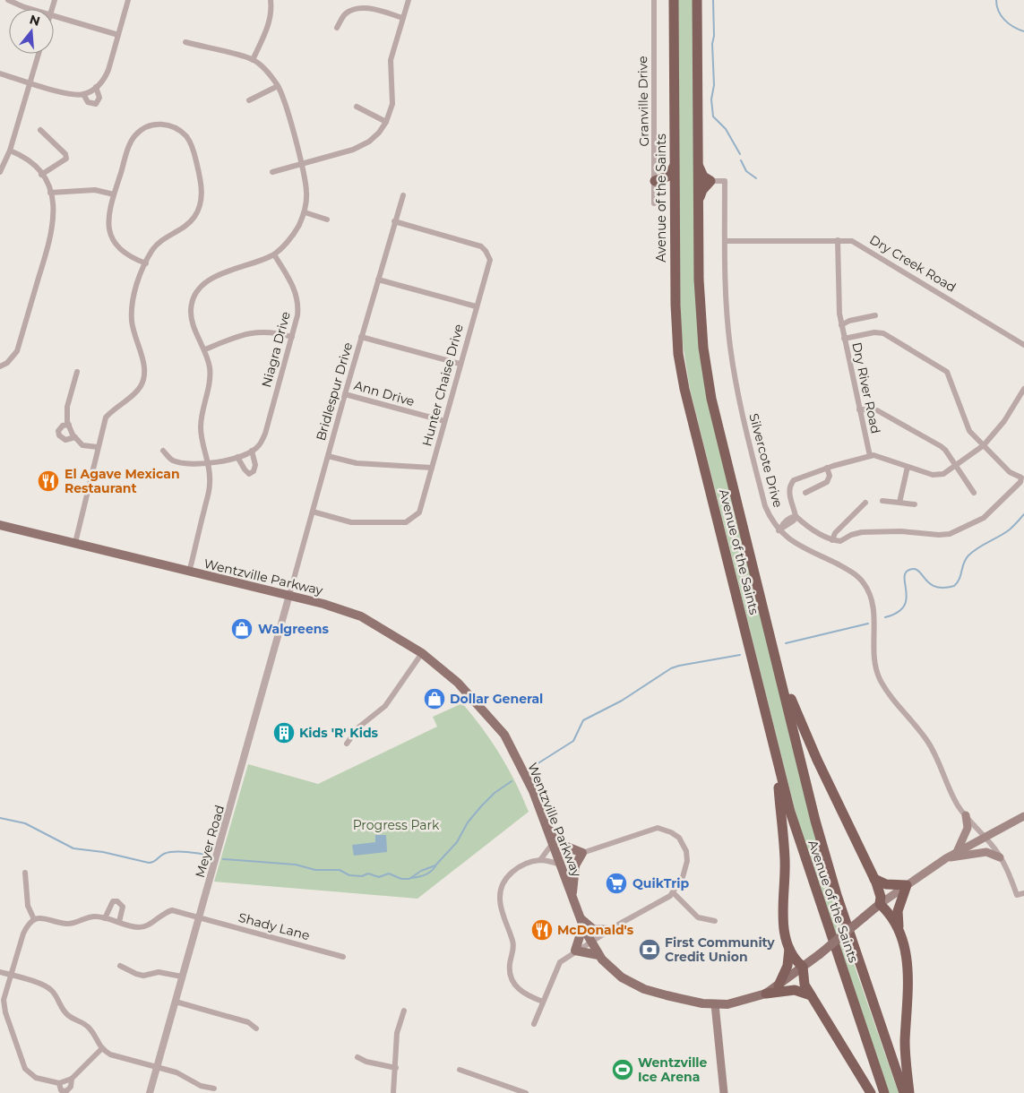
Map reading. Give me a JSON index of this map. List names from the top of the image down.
{
  "streets": {
    "highway": ["Avenue of the Saints"],
    "main road": ["Wentzville Parkway"],
    "street": [
      "Granville Drive",
      "Dry Creek Road",
      "Niagra Drive",
      "Hunter Chaise Drive",
      "Dry River Road",
      "Bridlespur Drive",
      "Ann Drive",
      "Silvercote Drive",
      "Meyer Road",
      "Shady Lane"
    ]
  },
  "crossings": [
    ["Dry Creek Road", "Dry River Road"],
    ["Dry Creek Road", "Silvercote Drive"],
    ["Hunter Chaise Drive", "Bridlespur Drive"],
    ["Hunter Chaise Drive", "Ann Drive"],
    ["Bridlespur Drive", "Ann Drive"],
    ["Bridlespur Drive", "Wentzville Parkway"],
    ["Bridlespur Drive", "Meyer Road"],
    ["Wentzville Parkway", "Meyer Road"],
    ["Meyer Road", "Shady Lane"]
  ],
  "parks": ["Progress Park"],
  "places": {
    "restaurant": ["El Agave Mexican Restaurant", "McDonald's"],
    "shop": ["Walgreens", "Dollar General"],
    "building": ["Kids 'R' Kids"],
    "supermarket": ["QuikTrip"],
    "bank": ["First Community Credit Union"],
    "sports": ["Wentzville Ice Arena"]
  },
  "north": "top"
}
